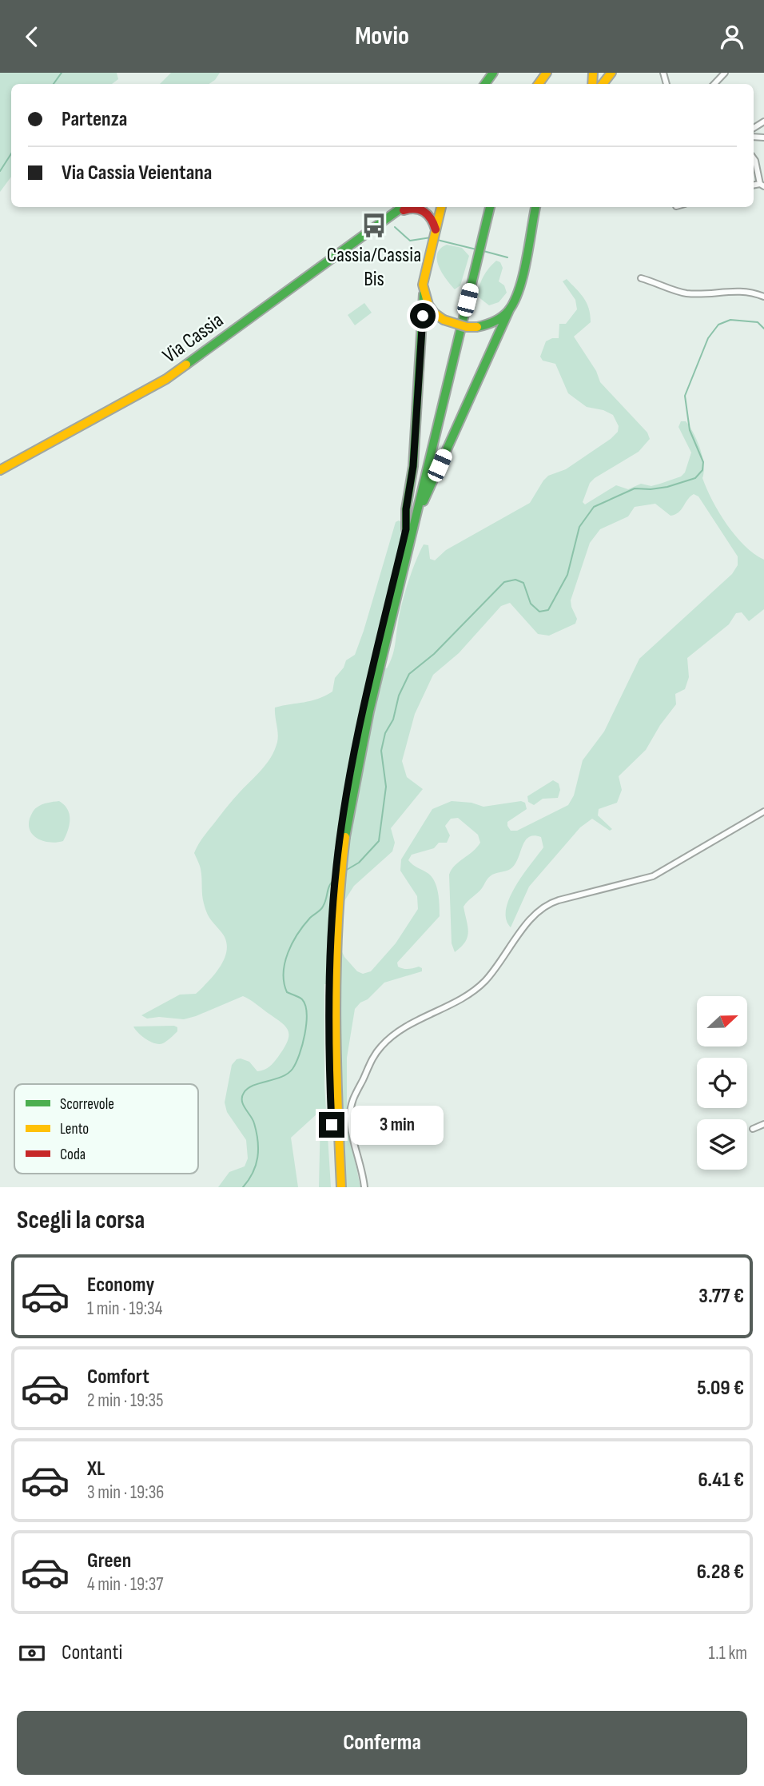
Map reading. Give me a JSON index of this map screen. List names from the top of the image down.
{
  "streets": {
    "main road": ["Via Cassia"]
  },
  "places": {
    "bus stop": ["Cassia/Cassia Bis"]
  },
  "legend": ["Scorrevole", "Lento", "Coda"],
  "north": "right",
  "page": {
    "header": "Movio",
    "banner": ["Partenza", "Via Cassia Veientana"],
    "bubble": "3 min",
    "heading": "Scegli la corsa",
    "list": [
      {
        "name": "Economy",
        "note": "1 min · 19:34",
        "value": "3.77 €"
      },
      {
        "name": "Comfort",
        "note": "2 min · 19:35",
        "value": "5.09 €"
      },
      {
        "name": "XL",
        "note": "3 min · 19:36",
        "value": "6.41 €"
      },
      {
        "name": "Green",
        "note": "4 min · 19:37",
        "value": "6.28 €"
      }
    ],
    "pay": ["Contanti", "1.1 km"],
    "buttons": "Conferma"
  }
}
